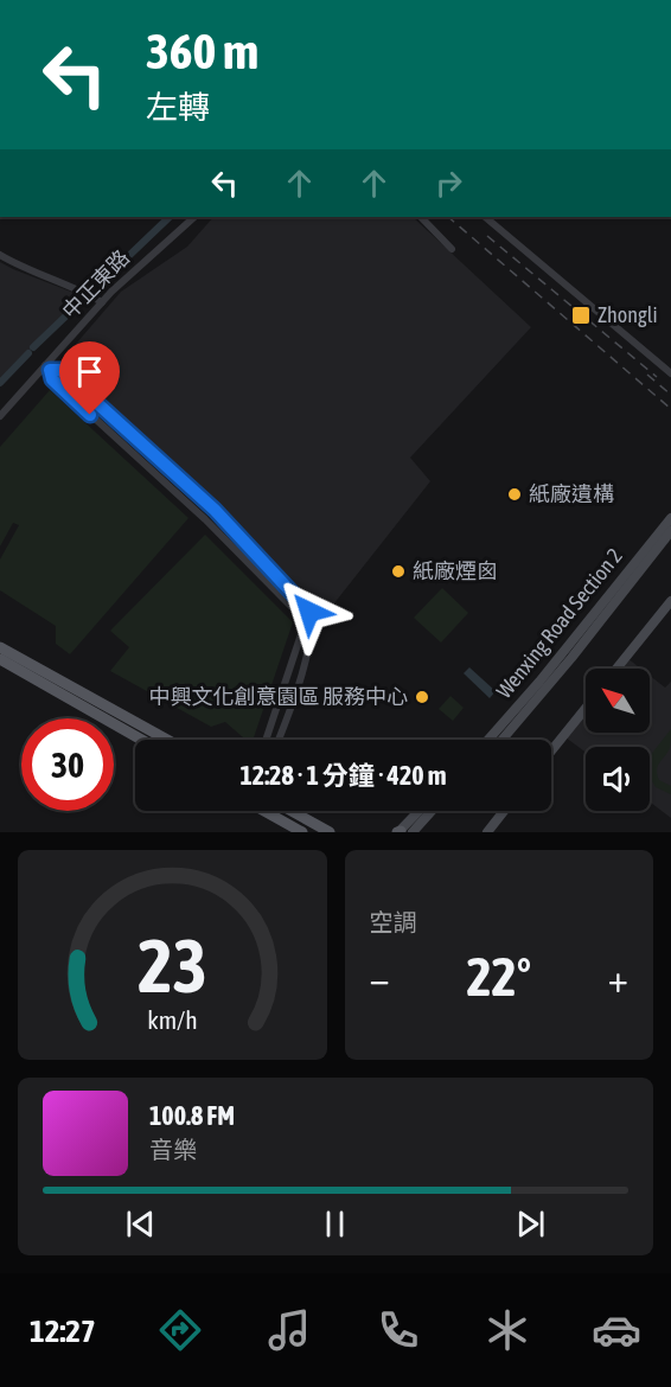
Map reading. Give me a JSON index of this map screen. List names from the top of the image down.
{
  "streets": {
    "street": ["中正東路", "Wenxing Road Section 2"]
  },
  "places": {
    "transit": ["Zhongli"],
    "other": ["紙廠遺構", "紙廠煙囪", "中興文化創意園區 服務中心"]
  },
  "north": "top left",
  "page": {
    "turn": ["360 m", "左轉"],
    "limit": "30",
    "trip": "12:28 · 1 分鐘 · 420 m",
    "tile": "空調",
    "heat": ["−", "22°", "+"],
    "song": ["100.8 FM", "音樂"],
    "tabs": "12:27",
    "gauge": ["23", "km/h"]
  }
}
